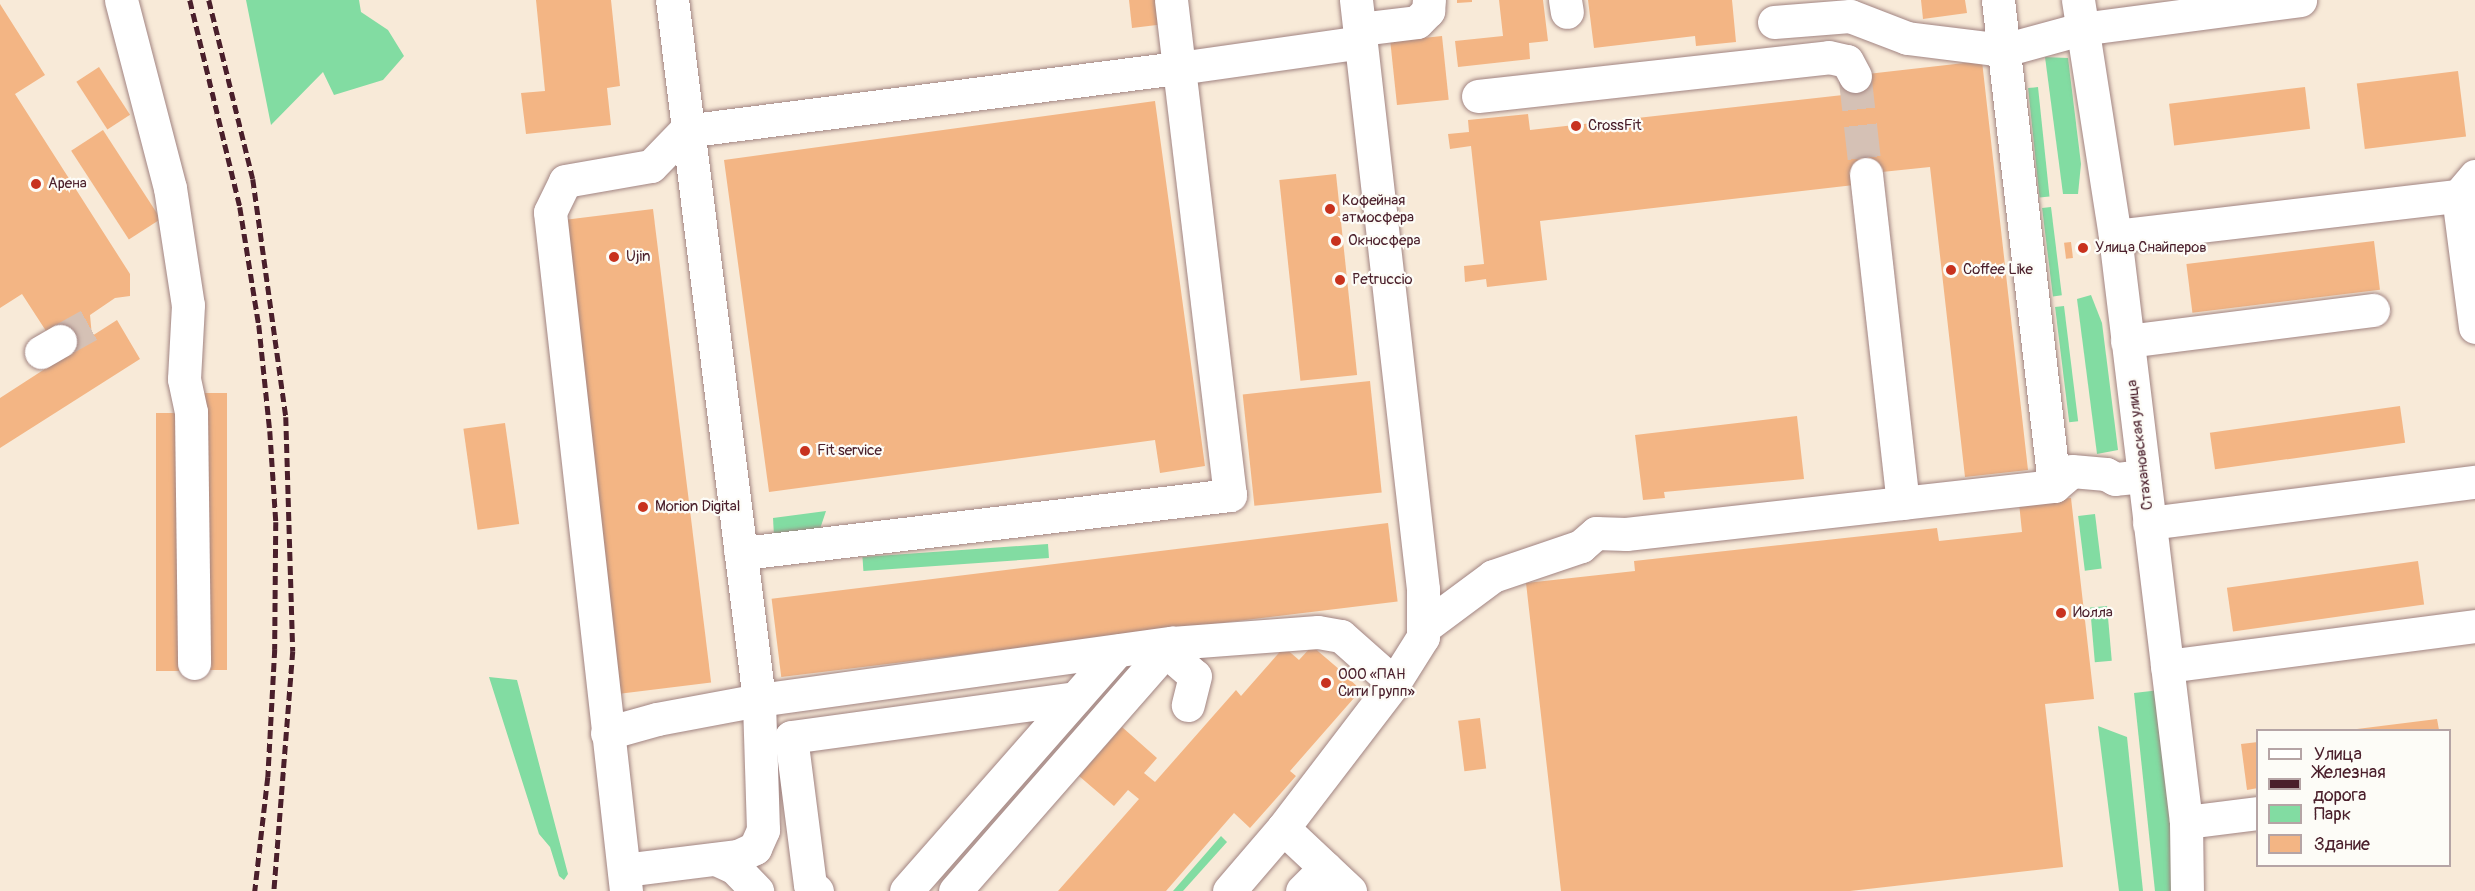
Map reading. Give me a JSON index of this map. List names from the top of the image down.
{
  "streets": {
    "street": ["Стахановская улица"]
  },
  "places": [
    "CrossFit",
    "Арена",
    "Кофейная атмосфера",
    "Окносфера",
    "Улица Снайперов",
    "Ujin",
    "Coffee Like",
    "Petruccio",
    "Fit service",
    "Morion Digital",
    "Иолла",
    "ООО «ПАН Сити Групп»"
  ],
  "legend": [
    "Улица",
    "Железная дорога",
    "Парк",
    "Здание"
  ]
}
